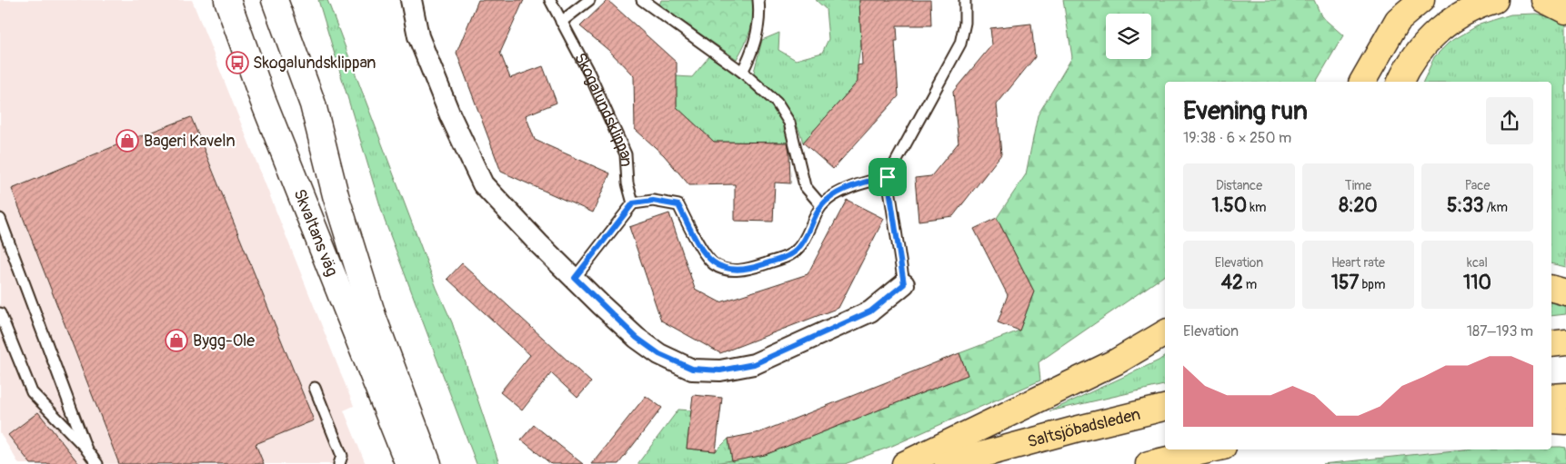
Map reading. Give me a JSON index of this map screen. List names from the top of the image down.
{
  "streets": {
    "highway": ["Saltsjöbadsleden"],
    "main road": ["Skvaltans väg"],
    "lane": ["Skogalundsklippan"]
  },
  "places": {
    "bus stop": ["Skogalundsklippan"],
    "shop": ["Bageri Kaveln", "Bygg-Ole"]
  },
  "page": {
    "heading": ["Evening run", "19:38 · 6 × 250 m"],
    "stats": [
      ["Distance", "1.50 km"],
      ["Time", "8:20"],
      ["Pace", "5:33 /km"],
      ["Elevation", "42 m"],
      ["Heart rate", "157 bpm"],
      ["kcal", "110"]
    ],
    "chart": ["Elevation", "187–193 m"]
  }
}
